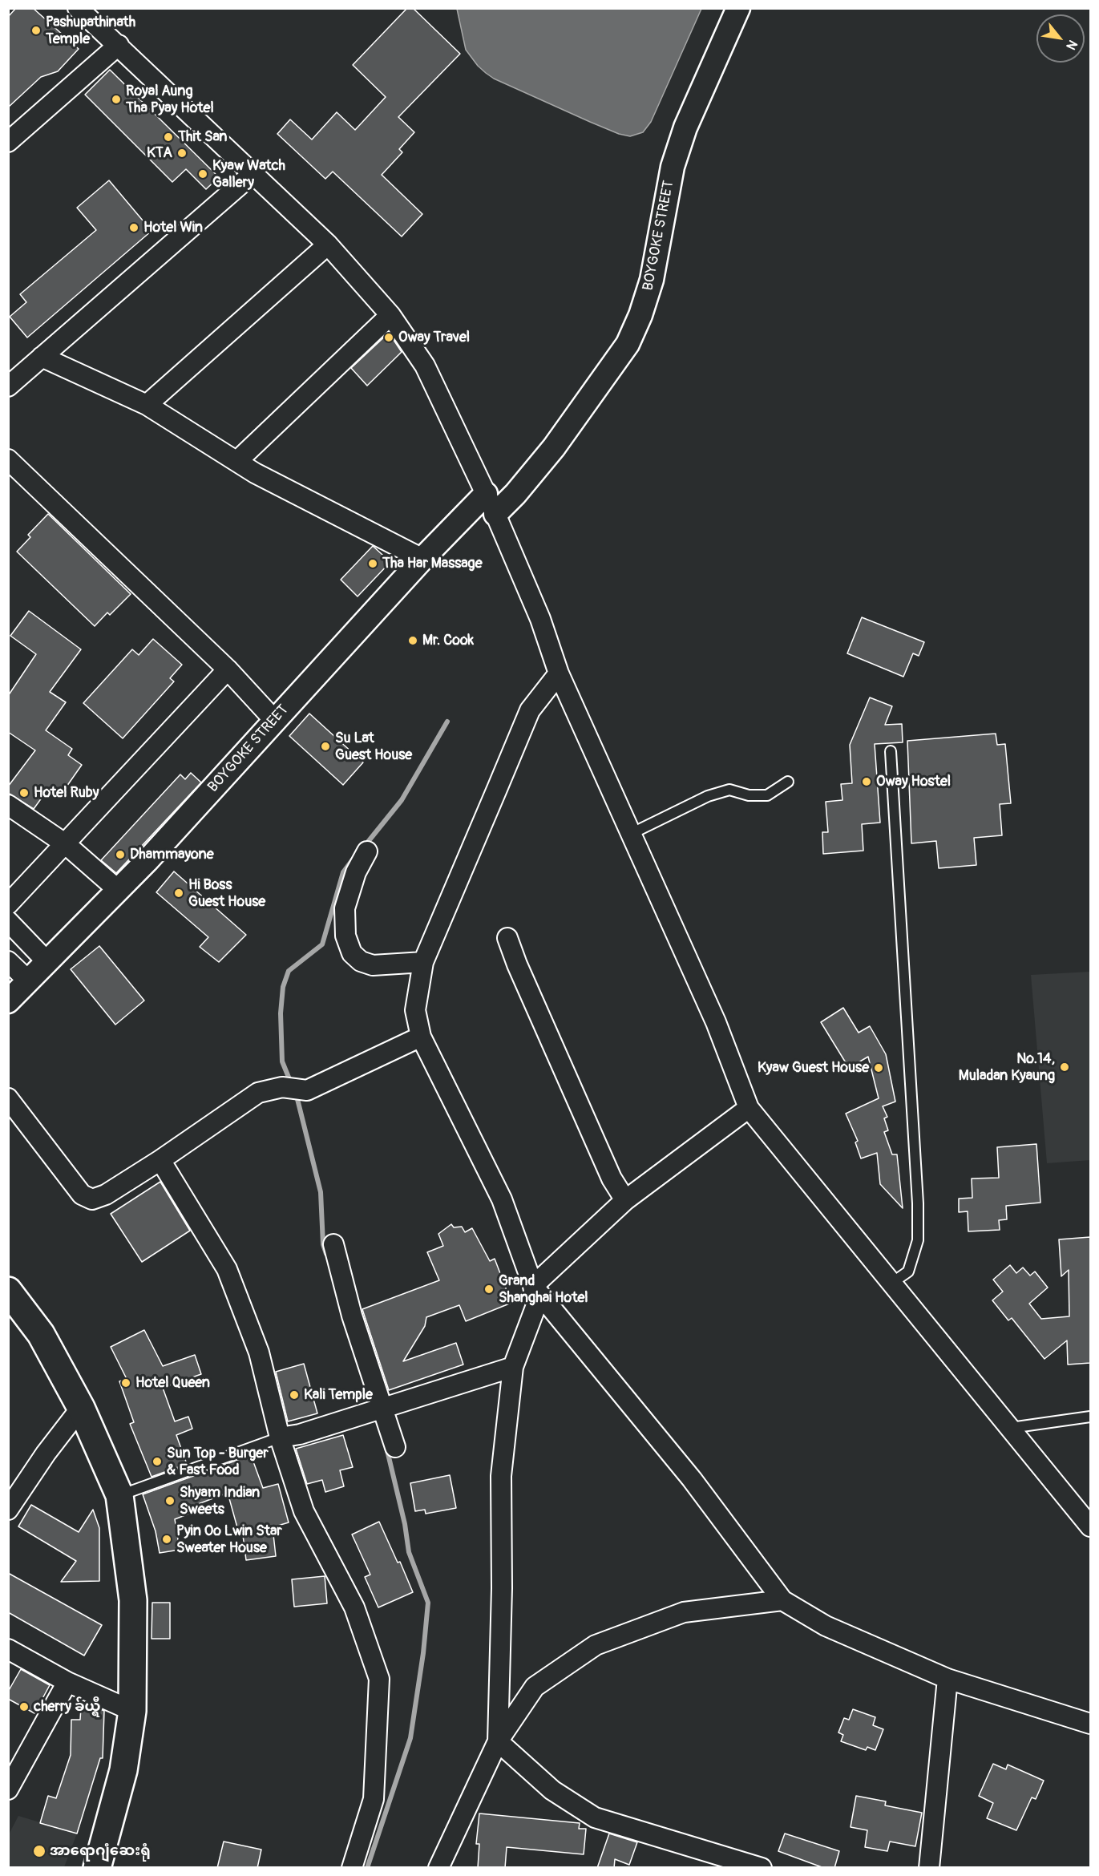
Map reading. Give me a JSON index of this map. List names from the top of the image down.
{
  "streets": {
    "street": ["BOYGOKE STREET"]
  },
  "places": [
    "Pashupathinath Temple",
    "Royal Aung Tha Pyay Hotel",
    "Thit San",
    "KTA",
    "Kyaw Watch Gallery",
    "Hotel Win",
    "Oway Travel",
    "Tha Har Massage",
    "Mr. Cook",
    "Su Lat Guest House",
    "Oway Hostel",
    "Hotel Ruby",
    "Dhammayone",
    "Hi Boss Guest House",
    "No.14, Muladan Kyaung",
    "Kyaw Guest House",
    "Grand Shanghai Hotel",
    "Hotel Queen",
    "Kali Temple",
    "Sun Top - Burger & Fast Food",
    "Shyam Indian Sweets",
    "Pyin Oo Lwin Star Sweater House",
    "cherry ခ်ယ္ရီ",
    "အာရောဂျံဆေးရုံ"
  ],
  "north": "bottom right"
}
